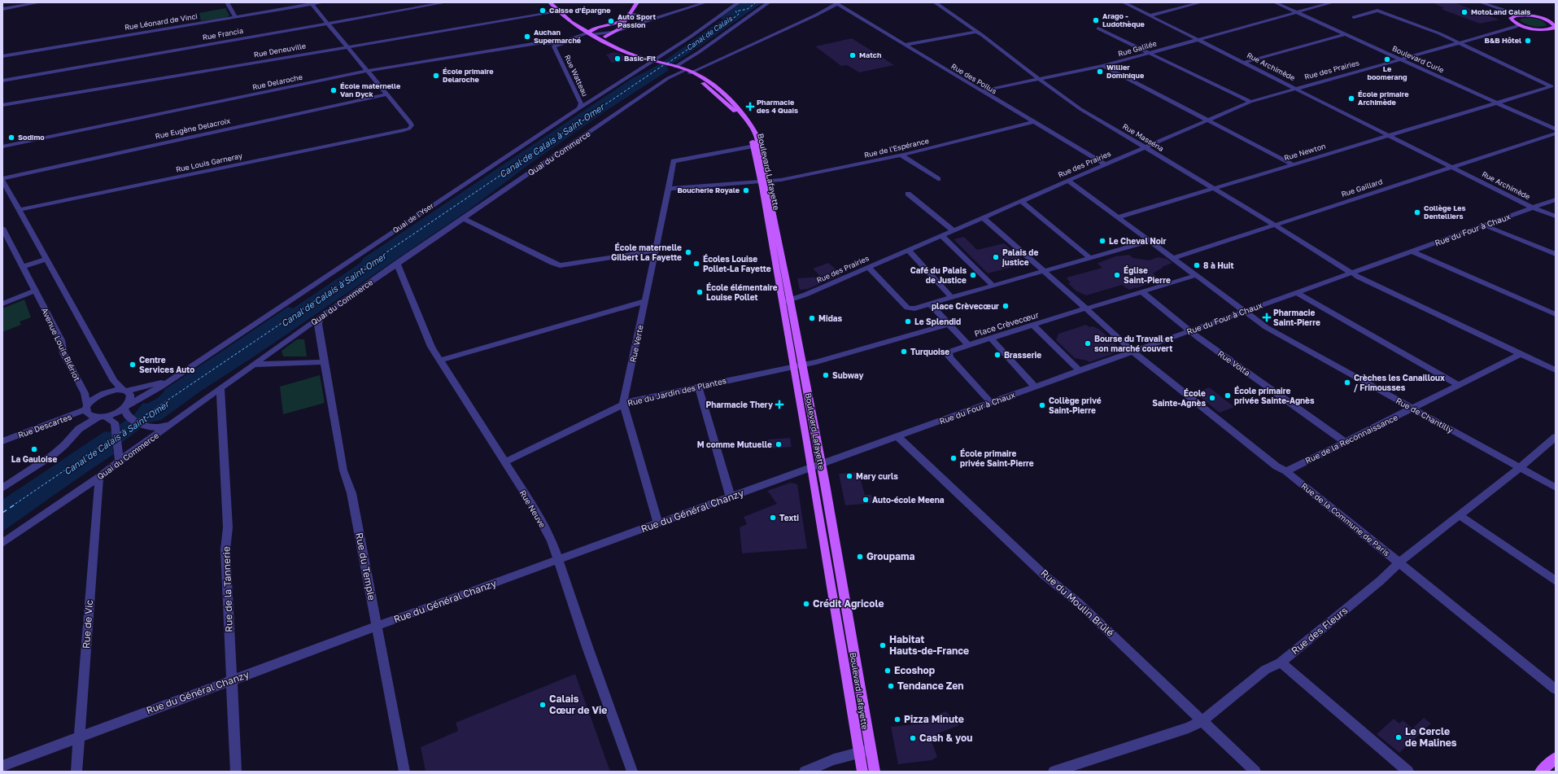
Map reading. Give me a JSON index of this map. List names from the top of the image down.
{
  "streets": {
    "main road": ["Boulevard Lafayette"],
    "street": [
      "Rue Léonard de Vinci",
      "Rue Francia",
      "Rue Galilée",
      "Rue Deneuville",
      "Boulevard Curie",
      "Rue Archimède",
      "Rue des Prairies",
      "Rue Watteau",
      "Rue des Poilus",
      "Rue Delaroche",
      "Rue Eugène Delacroix",
      "Rue Masséna",
      "Rue de l'Espérance",
      "Rue Newton",
      "Quai du Commerce",
      "Rue Louis Garneray",
      "Rue Gaillard",
      "Quai de l'Yser",
      "Rue du Four à Chaux",
      "Place Crèvecœur",
      "Rue Verte",
      "Avenue Louis Blériot",
      "Rue Volta",
      "Rue du Jardin des Plantes",
      "Rue de Chantilly",
      "Rue Descartes",
      "Rue de la Reconnaissance",
      "Rue Neuve",
      "Rue du Général Chanzy",
      "Rue de la Commune de Paris",
      "Rue du Temple",
      "Rue de la Tannerie",
      "Rue du Moulin Brûlé",
      "Rue de Vic",
      "Rue des Fleurs"
    ]
  },
  "crossings": [
    ["Rue Galilée", "Boulevard Curie"],
    ["Rue Galilée", "Rue Archimède"],
    ["Rue Galilée", "Rue des Poilus"],
    ["Rue Galilée", "Rue Masséna"],
    ["Boulevard Curie", "Rue des Prairies"],
    ["Boulevard Curie", "Rue Newton"],
    ["Rue Archimède", "Rue des Prairies"],
    ["Rue Archimède", "Rue Newton"],
    ["Rue Archimède", "Rue Gaillard"],
    ["Rue Archimède", "Rue du Four à Chaux"],
    ["Rue des Prairies", "Rue des Poilus"],
    ["Rue des Prairies", "Rue Masséna"],
    ["Rue des Prairies", "Rue Newton"],
    ["Rue des Prairies", "Boulevard Lafayette"],
    ["Rue des Prairies", "Rue de Chantilly"],
    ["Rue Watteau", "Rue Delaroche"],
    ["Rue Watteau", "Quai de l'Yser"],
    ["Rue des Poilus", "Rue de l'Espérance"],
    ["Rue des Poilus", "Quai du Commerce"],
    ["Rue Eugène Delacroix", "Rue Louis Garneray"],
    ["Rue Masséna", "Rue Newton"],
    ["Rue Masséna", "Rue Gaillard"],
    ["Rue Masséna", "Rue du Four à Chaux"],
    ["Rue Masséna", "Rue de la Reconnaissance"],
    ["Rue de l'Espérance", "Boulevard Lafayette"],
    ["Rue de l'Espérance", "Rue Verte"],
    ["Rue Newton", "Rue de Chantilly"],
    ["Quai du Commerce", "Boulevard Lafayette"],
    ["Quai du Commerce", "Rue Neuve"],
    ["Quai du Commerce", "Rue du Temple"],
    ["Quai du Commerce", "Rue de la Tannerie"],
    ["Quai du Commerce", "Rue de Vic"],
    ["Boulevard Lafayette", "Quai de l'Yser"],
    ["Boulevard Lafayette", "Rue du Four à Chaux"],
    ["Boulevard Lafayette", "Rue Verte"],
    ["Boulevard Lafayette", "Rue du Jardin des Plantes"],
    ["Boulevard Lafayette", "Rue du Général Chanzy"],
    ["Rue Gaillard", "Rue de Chantilly"],
    ["Quai de l'Yser", "Rue Descartes"],
    ["Rue du Four à Chaux", "Rue Volta"],
    ["Rue du Four à Chaux", "Rue de Chantilly"],
    ["Rue du Four à Chaux", "Rue du Général Chanzy"],
    ["Rue du Four à Chaux", "Rue de la Commune de Paris"],
    ["Rue du Four à Chaux", "Rue du Moulin Brûlé"],
    ["Place Crèvecœur", "Rue Volta"],
    ["Place Crèvecœur", "Rue du Jardin des Plantes"],
    ["Place Crèvecœur", "Rue de Chantilly"],
    ["Place Crèvecœur", "Rue de la Commune de Paris"],
    ["Rue Verte", "Rue du Jardin des Plantes"],
    ["Rue Verte", "Rue du Général Chanzy"],
    ["Avenue Louis Blériot", "Rue Descartes"],
    ["Rue Volta", "Rue de la Reconnaissance"],
    ["Rue du Jardin des Plantes", "Rue Neuve"],
    ["Rue de Chantilly", "Rue de la Reconnaissance"],
    ["Rue de Chantilly", "Rue des Fleurs"],
    ["Rue de la Reconnaissance", "Rue de la Commune de Paris"],
    ["Rue Neuve", "Rue du Général Chanzy"],
    ["Rue du Général Chanzy", "Rue du Temple"],
    ["Rue du Général Chanzy", "Rue de la Tannerie"],
    ["Rue du Général Chanzy", "Rue de Vic"],
    ["Rue de la Commune de Paris", "Rue des Fleurs"],
    ["Rue du Moulin Brûlé", "Rue des Fleurs"]
  ],
  "water": ["Canal de Calais", "Canal de Calais à Saint-Omer"],
  "places": {
    "other": [
      "Caisse d'Épargne",
      "MotoLand Calais",
      "Arago - Ludothèque",
      "Auto Sport Passion",
      "Auchan Supermarché",
      "B&B Hôtel",
      "Match",
      "Basic-Fit",
      "Le boomerang",
      "Willier Dominique",
      "École primaire Delaroche",
      "École maternelle Van Dyck",
      "École primaire Archimède",
      "Sodimo",
      "Boucherie Royale",
      "Collège Les Dentelliers",
      "Le Cheval Noir",
      "École maternelle Gilbert La Fayette",
      "Palais de justice",
      "Écoles Louise Pollet-La Fayette",
      "8 à Huit",
      "Café du Palais de Justice",
      "Église Saint-Pierre",
      "École élémentaire Louise Pollet",
      "place Crèvecœur",
      "Midas",
      "Le Splendid",
      "Bourse du Travail et son marché couvert",
      "Turquoise",
      "Brasserie",
      "Centre Services Auto",
      "Subway",
      "Crèches les Canailloux / Frimousses",
      "École primaire privée Sainte-Agnès",
      "École Sainte-Agnès",
      "Collège privé Saint-Pierre",
      "M comme Mutuelle",
      "La Gauloise",
      "École primaire privée Saint-Pierre",
      "Mary curls",
      "Auto-école Meena",
      "Texti",
      "Groupama",
      "Crédit Agricole",
      "Habitat Hauts-de-France",
      "Ecoshop",
      "Tendance Zen",
      "Calais Cœur de Vie",
      "Pizza Minute",
      "Le Cercle de Malines",
      "Cash & you"
    ],
    "health": ["Pharmacie des 4 Quais", "Pharmacie Saint-Pierre", "Pharmacie Thery"]
  }
}
